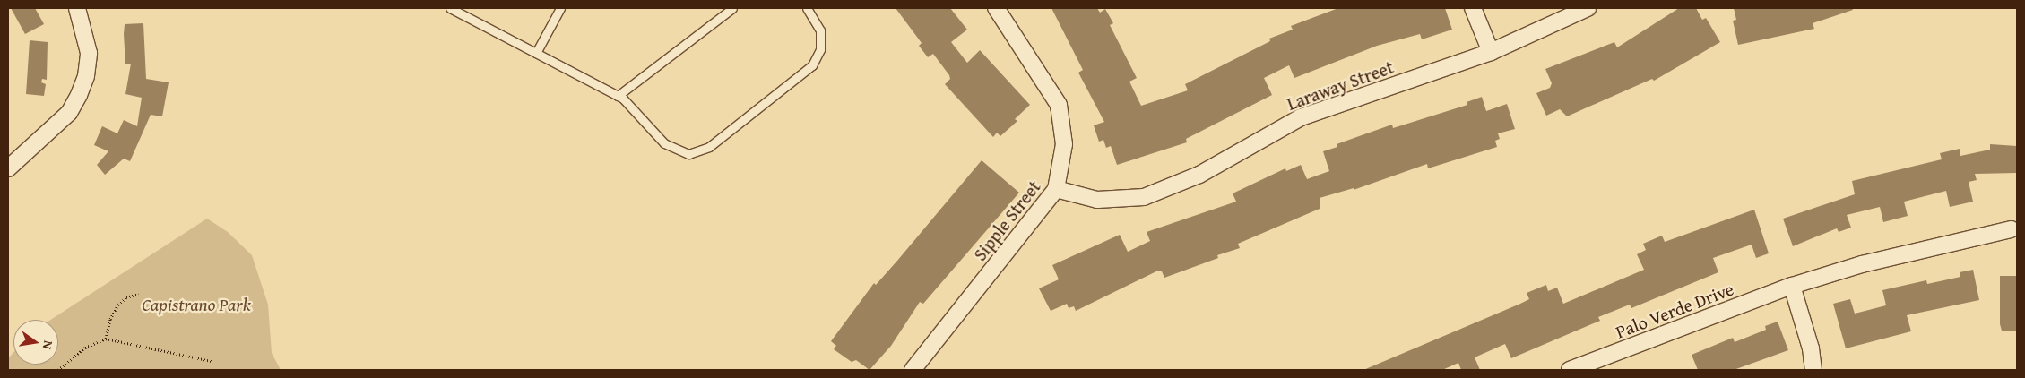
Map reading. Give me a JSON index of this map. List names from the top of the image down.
{
  "streets": {
    "street": ["Laraway Street", "Sipple Street", "Palo Verde Drive"]
  },
  "crossings": [
    ["Laraway Street", "Sipple Street"]
  ],
  "parks": ["Capistrano Park"],
  "north": "right"
}
